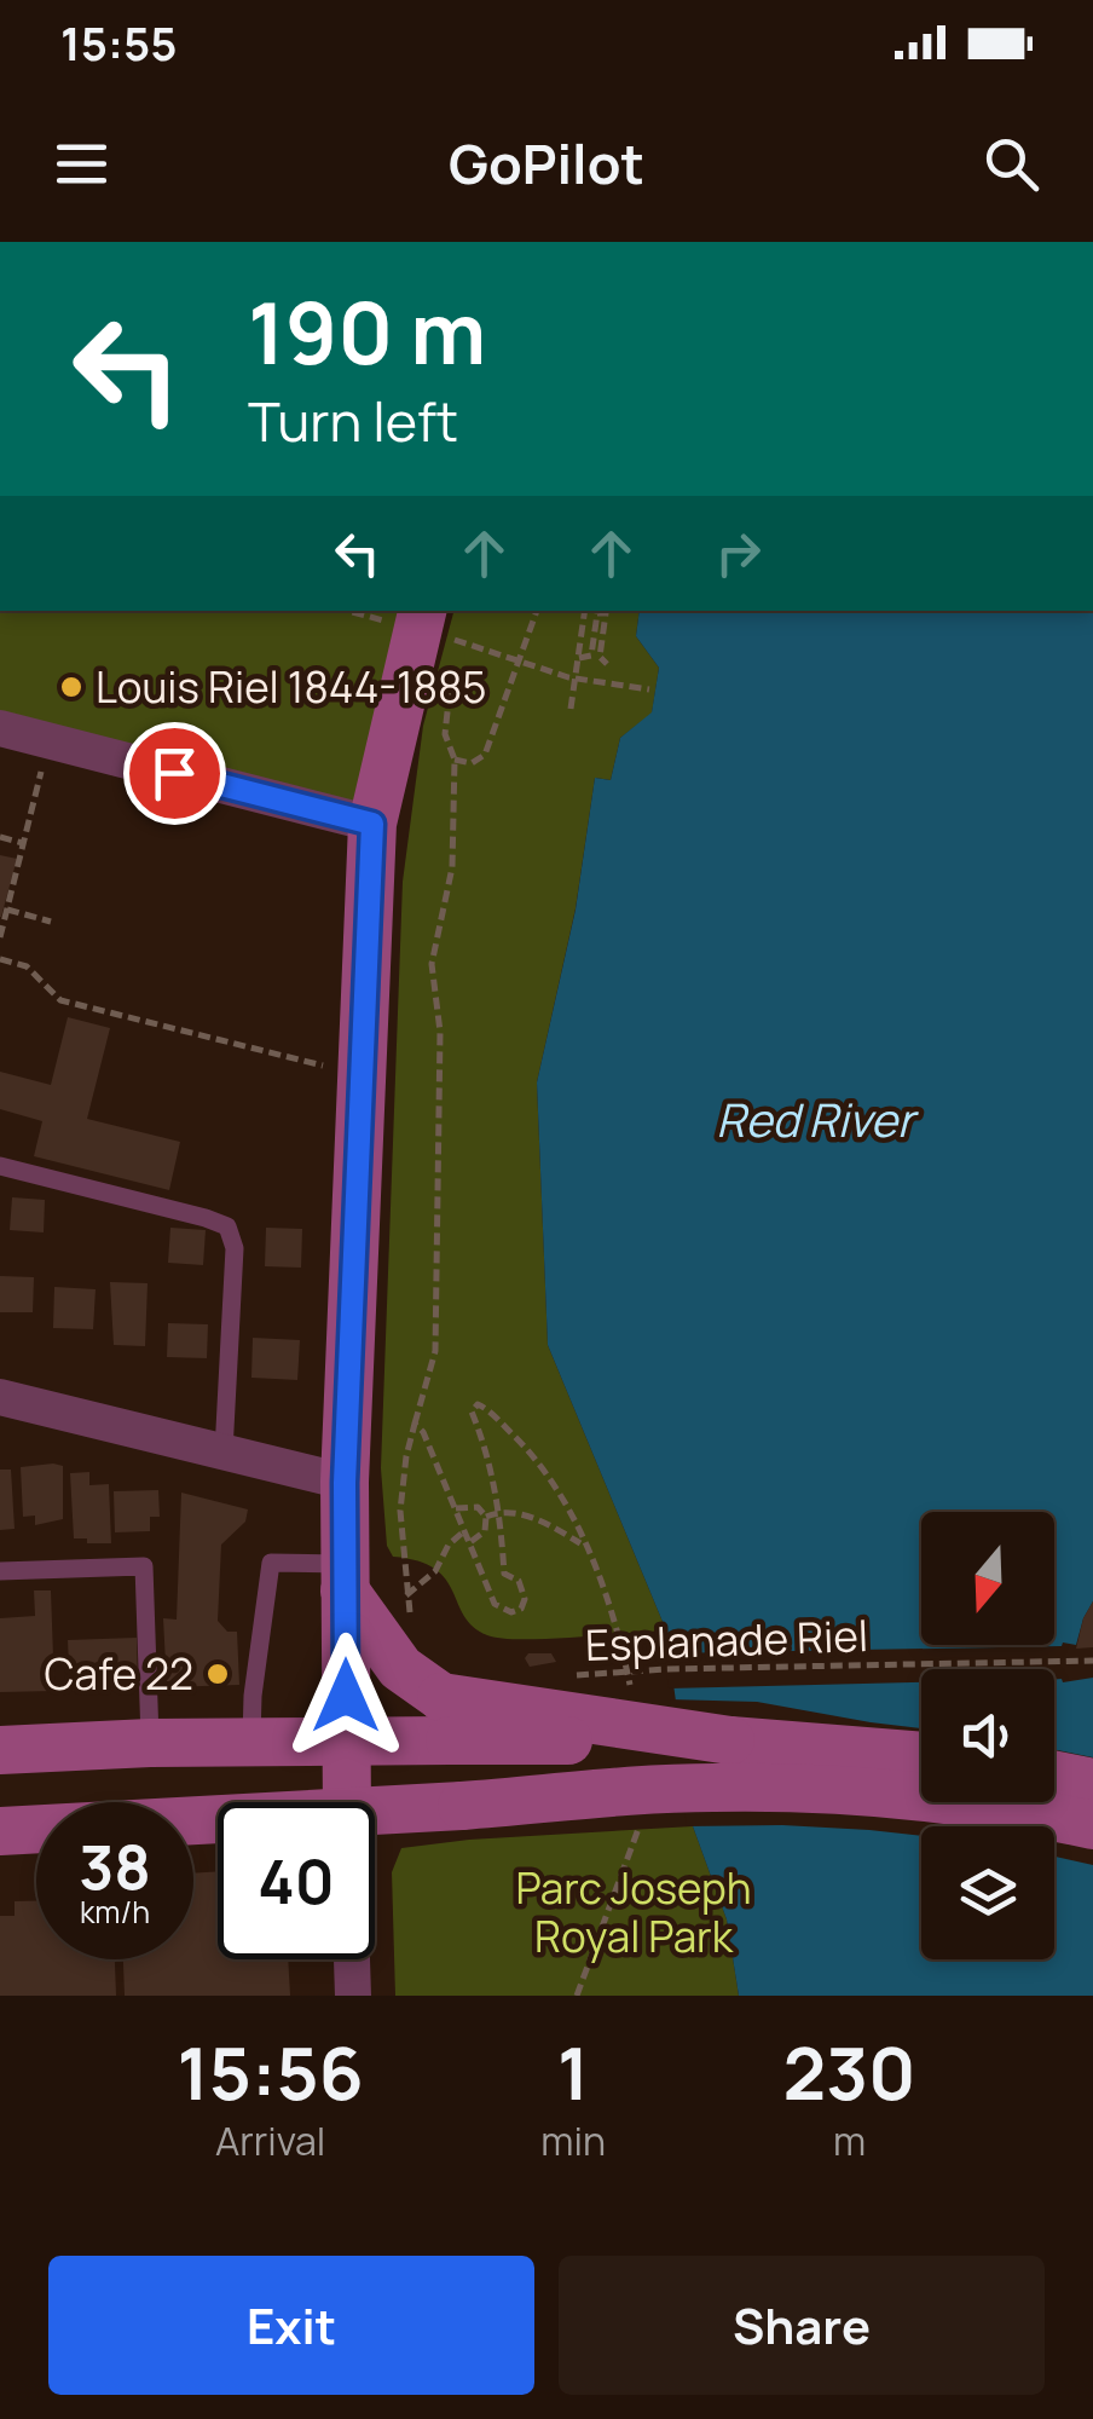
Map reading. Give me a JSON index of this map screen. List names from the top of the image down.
{
  "streets": {
    "path": ["Esplanade Riel"]
  },
  "water": ["Red River"],
  "parks": ["Parc Joseph Royal Park"],
  "places": ["Louis Riel 1844-1885", "Cafe 22"],
  "north": "bottom",
  "page": {
    "status": "15:55",
    "header": "GoPilot",
    "turn": ["190 m", "Turn left"],
    "speed": "38 km/h",
    "limit": "40",
    "eta": [
      "15:56",
      "Arrival",
      "1",
      "min",
      "230",
      "m"
    ],
    "buttons": ["Exit", "Share"]
  }
}
